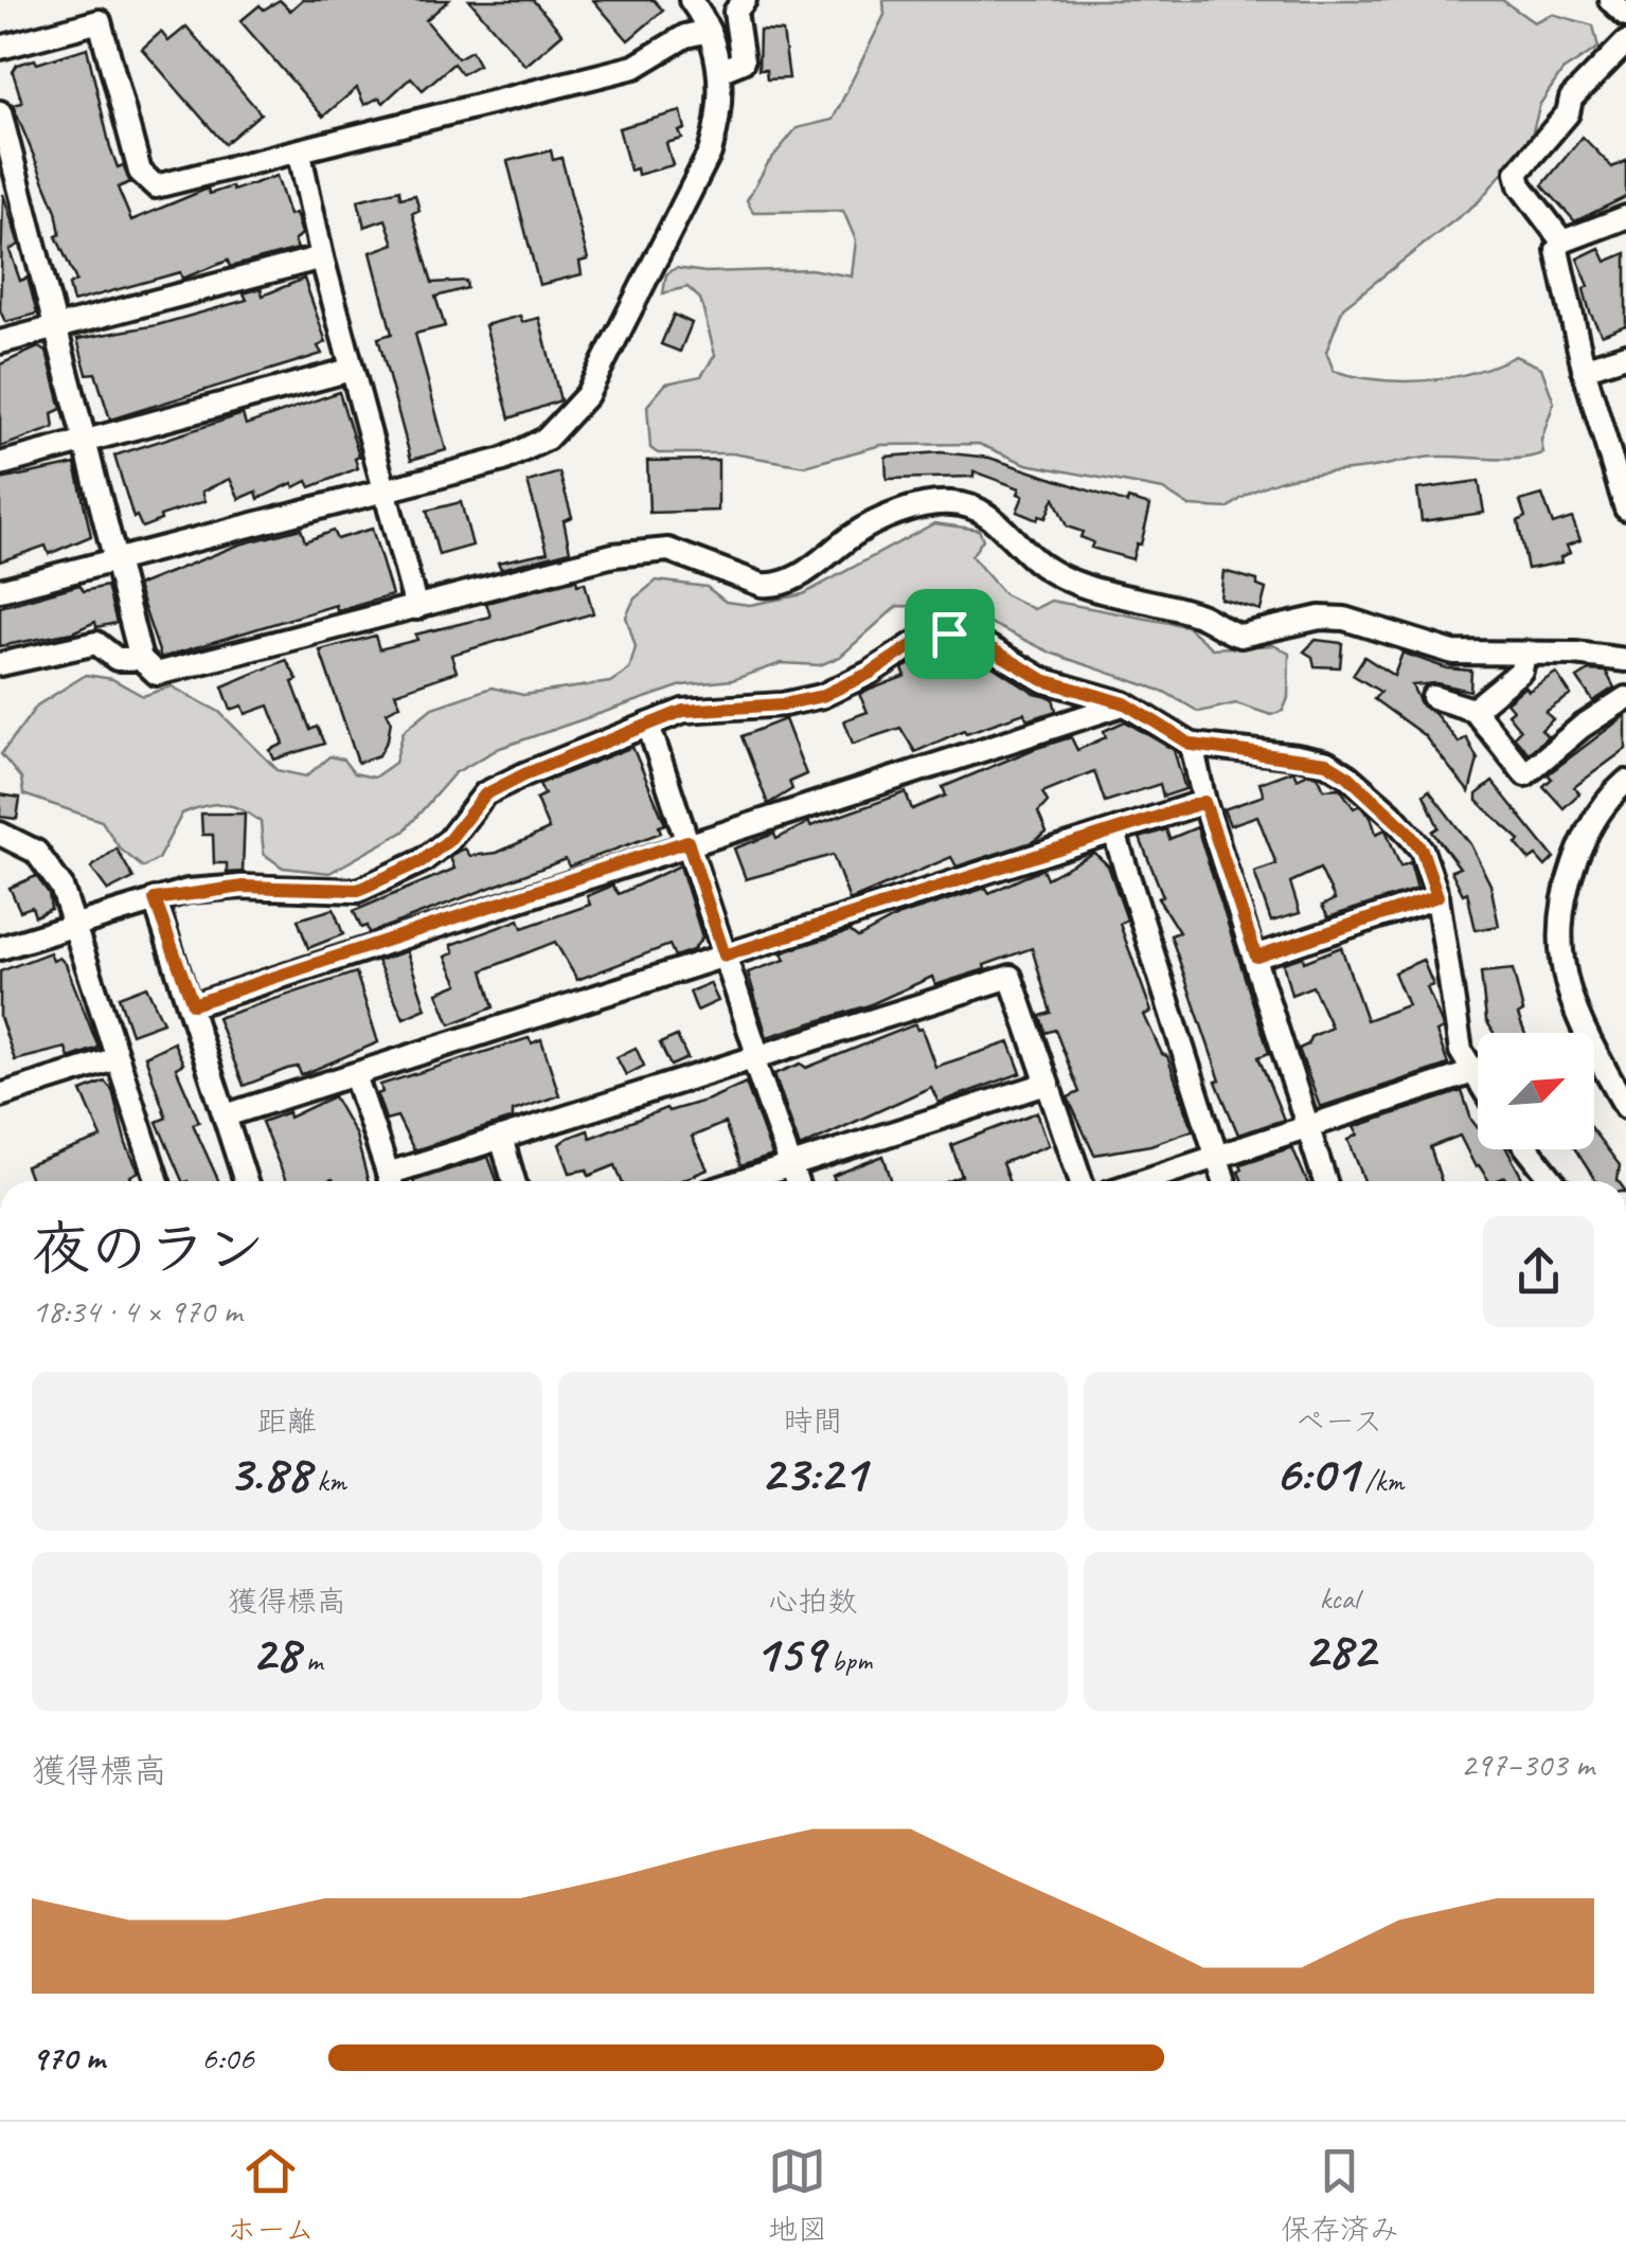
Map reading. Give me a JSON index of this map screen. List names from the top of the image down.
{
  "north": "top right",
  "page": {
    "heading": ["夜のラン", "18:34 · 4 × 970 m"],
    "stats": [
      ["距離", "3.88 km"],
      ["時間", "23:21"],
      ["ペース", "6:01 /km"],
      ["獲得標高", "28 m"],
      ["心拍数", "159 bpm"],
      ["kcal", "282"]
    ],
    "chart": ["獲得標高", "297–303 m"],
    "list": [
      {
        "name": "970 m",
        "note": "6:06"
      }
    ],
    "tabs": ["ホーム", "地図", "保存済み"]
  }
}
